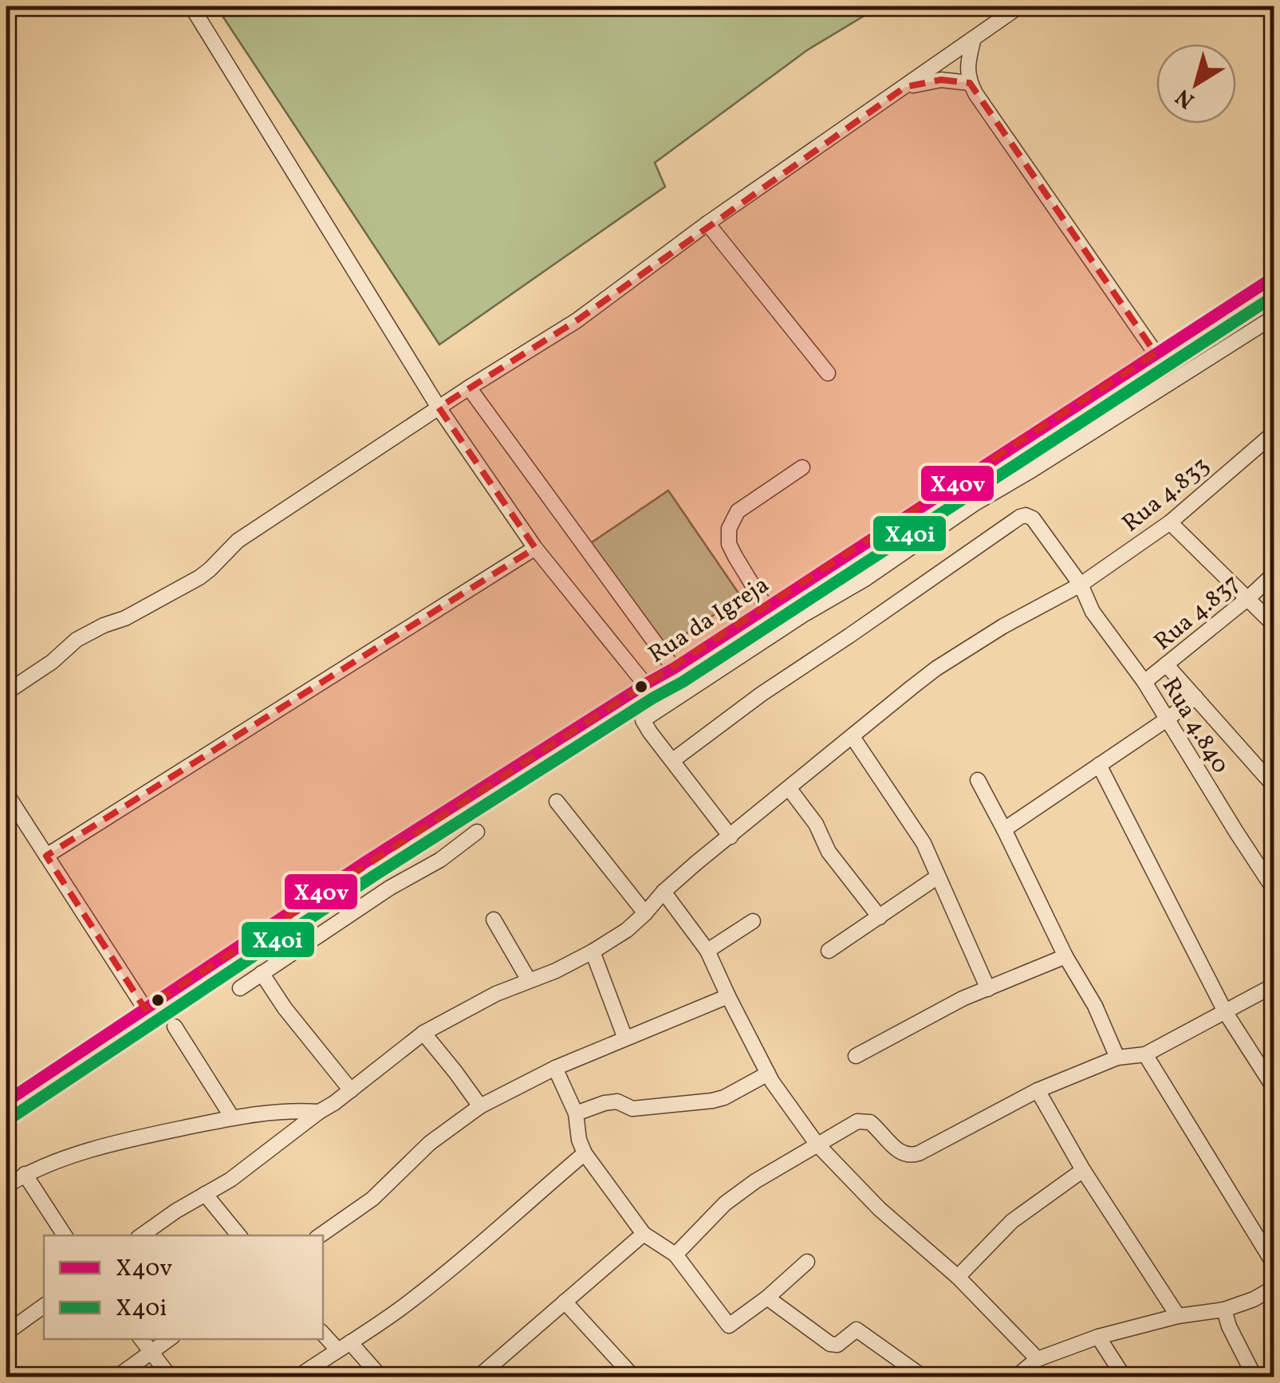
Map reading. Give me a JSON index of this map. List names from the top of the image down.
{
  "streets": {
    "street": [
      "Rua 4.833",
      "Rua 4.837",
      "Rua da Igreja",
      "Rua 4.840"
    ]
  },
  "crossings": [
    ["Rua 4.833", "Rua 4.840"],
    ["Rua 4.837", "Rua 4.840"],
    ["Rua da Igreja", "Rua 4.840"]
  ],
  "lines": ["transit line X40v", "transit line X40i"],
  "legend": ["X40v", "X40i"],
  "north": "bottom left"
}
